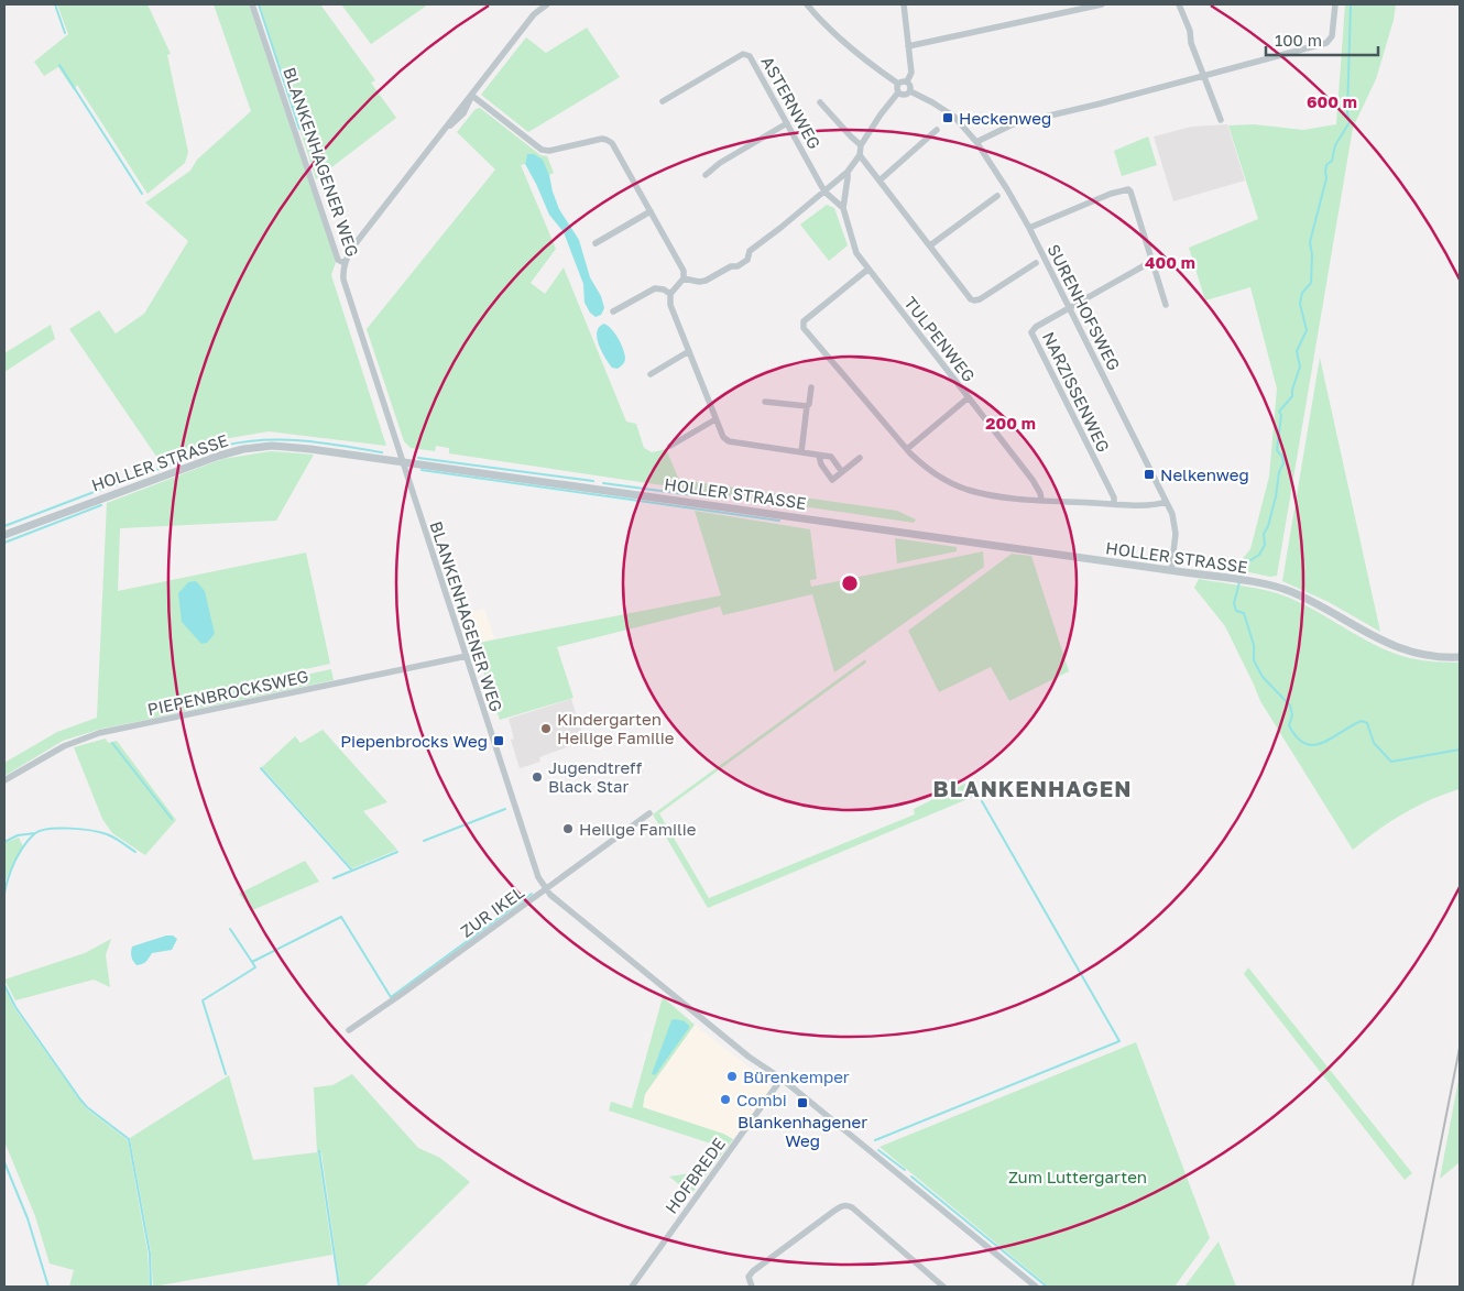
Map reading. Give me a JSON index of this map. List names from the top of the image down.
{
  "streets": {
    "street": [
      "ASTERNWEG",
      "BLANKENHAGENER WEG",
      "SURENHOFSWEG",
      "TULPENWEG",
      "NARZISSENWEG",
      "HOLLER STRASSE",
      "PIEPENBROCKSWEG",
      "ZUR IKEL",
      "HOFBREDE"
    ]
  },
  "crossings": [
    ["BLANKENHAGENER WEG", "HOLLER STRASSE"],
    ["BLANKENHAGENER WEG", "PIEPENBROCKSWEG"],
    ["BLANKENHAGENER WEG", "ZUR IKEL"],
    ["BLANKENHAGENER WEG", "HOFBREDE"],
    ["SURENHOFSWEG", "NARZISSENWEG"],
    ["SURENHOFSWEG", "HOLLER STRASSE"]
  ],
  "districts": ["BLANKENHAGEN"],
  "parks": ["Zum Luttergarten"],
  "places": {
    "transit": [
      "Heckenweg",
      "Nelkenweg",
      "Piepenbrocks Weg",
      "Blankenhagener Weg"
    ],
    "other": [
      "Kindergarten Heilige Familie",
      "Jugendtreff Black Star",
      "Heilige Familie",
      "Bürenkemper",
      "Combi"
    ]
  },
  "scale_bar": "100 m",
  "rings": ["600 m", "400 m", "200 m"]
}
